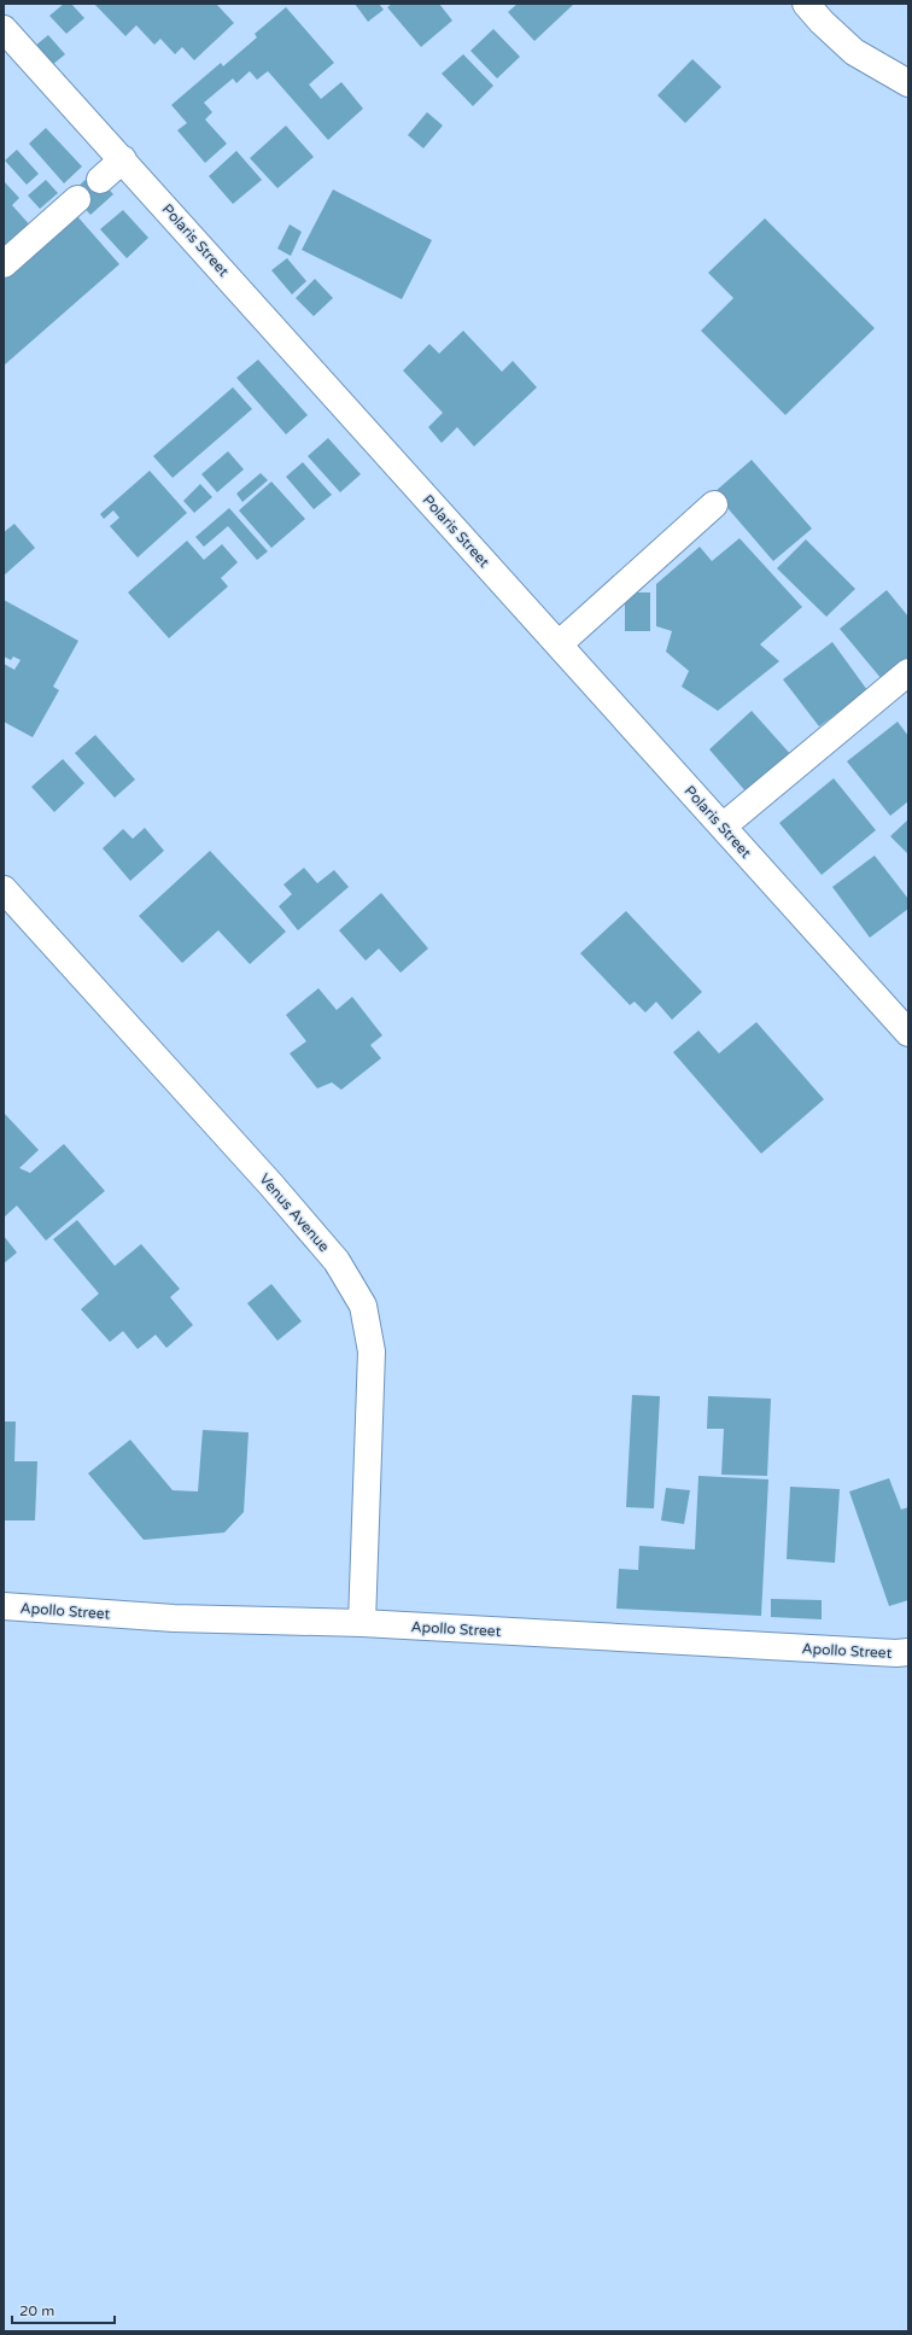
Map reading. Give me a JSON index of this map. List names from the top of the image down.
{
  "streets": {
    "street": ["Polaris Street", "Venus Avenue", "Apollo Street"]
  },
  "crossings": [
    ["Venus Avenue", "Apollo Street"]
  ],
  "scale_bar": "20 m"
}
